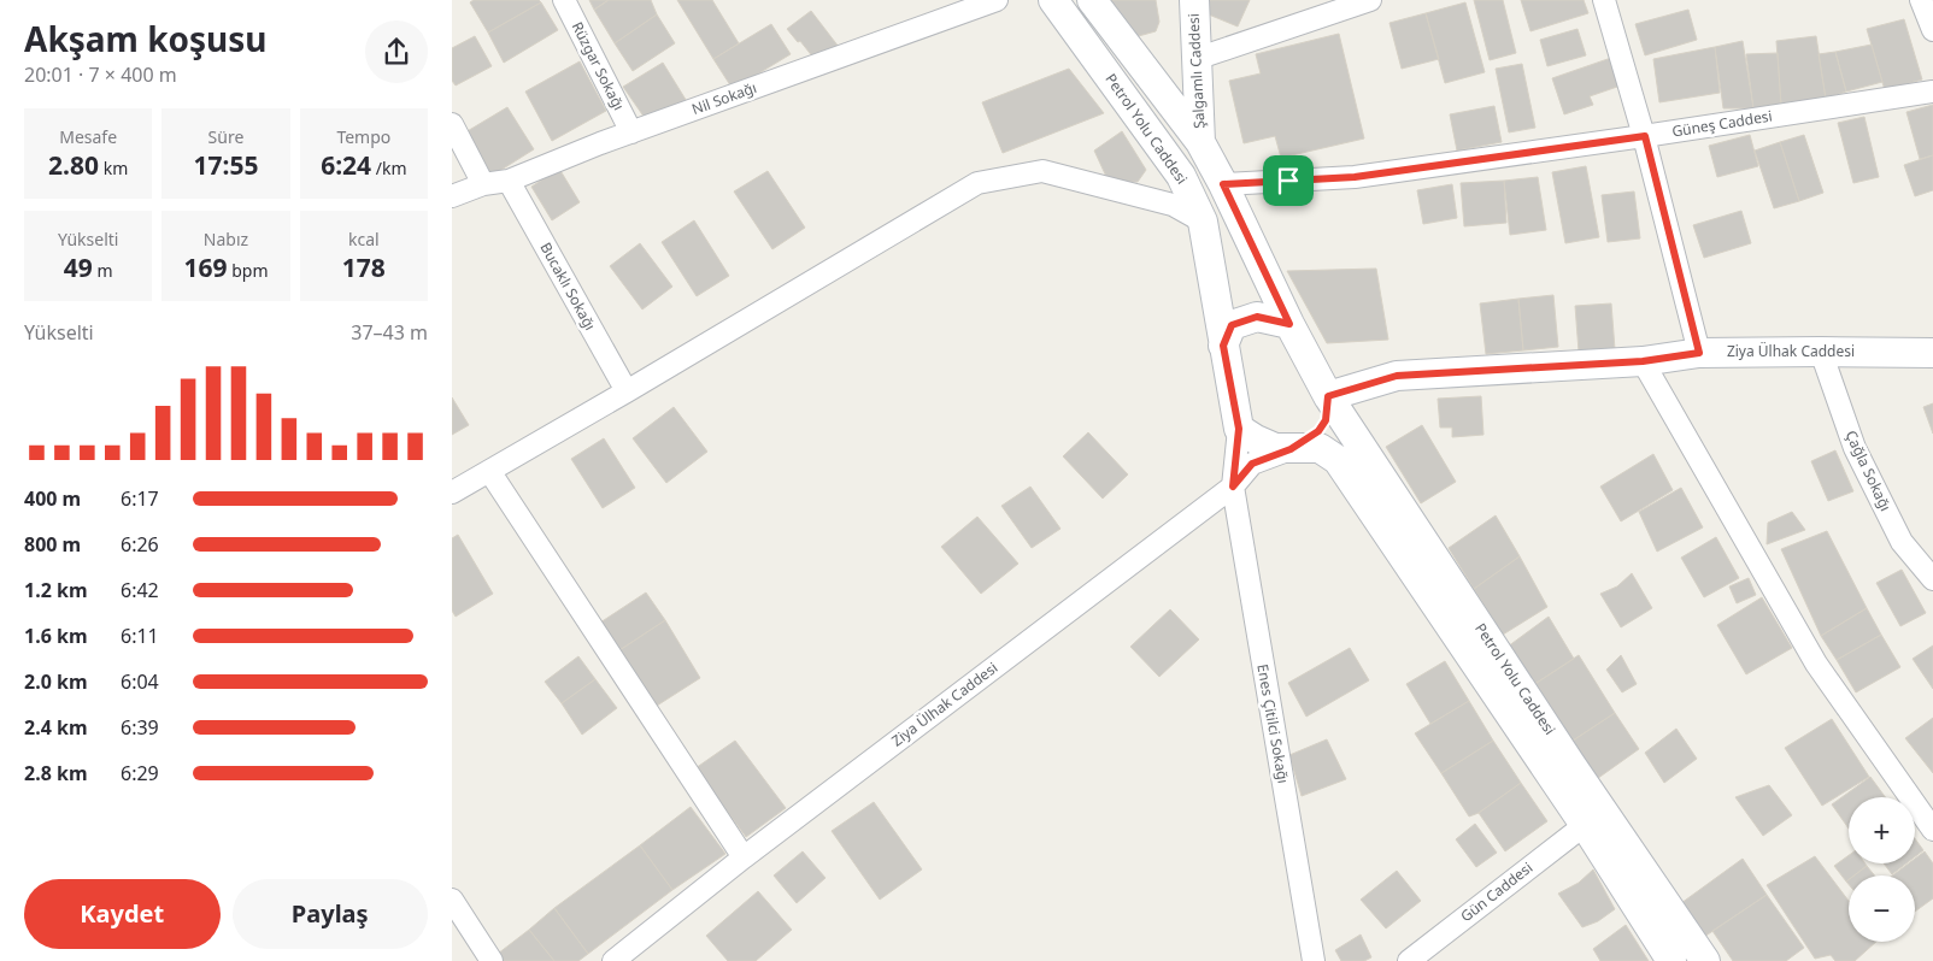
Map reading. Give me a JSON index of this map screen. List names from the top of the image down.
{
  "streets": {
    "main road": ["Şalgamlı Caddesi", "Petrol Yolu Caddesi", "Ziya Ülhak Caddesi"],
    "street": [
      "Rüzgar Sokağı",
      "Nil Sokağı",
      "Güneş Caddesi",
      "Bucaklı Sokağı",
      "Çağla Sokağı",
      "Enes Çitilci Sokağı",
      "Gün Caddesi"
    ]
  },
  "crossings": [
    ["Rüzgar Sokağı", "Nil Sokağı"],
    ["Şalgamlı Caddesi", "Petrol Yolu Caddesi"],
    ["Nil Sokağı", "Bucaklı Sokağı"],
    ["Güneş Caddesi", "Petrol Yolu Caddesi"],
    ["Petrol Yolu Caddesi", "Ziya Ülhak Caddesi"],
    ["Petrol Yolu Caddesi", "Gün Caddesi"],
    ["Ziya Ülhak Caddesi", "Çağla Sokağı"],
    ["Ziya Ülhak Caddesi", "Enes Çitilci Sokağı"]
  ],
  "page": {
    "heading": ["Akşam koşusu", "20:01 · 7 × 400 m"],
    "stats": [
      ["Mesafe", "2.80 km"],
      ["Süre", "17:55"],
      ["Tempo", "6:24 /km"],
      ["Yükselti", "49 m"],
      ["Nabız", "169 bpm"],
      ["kcal", "178"]
    ],
    "chart": ["Yükselti", "37–43 m"],
    "list": [
      {
        "name": "400 m",
        "note": "6:17"
      },
      {
        "name": "800 m",
        "note": "6:26"
      },
      {
        "name": "1.2 km",
        "note": "6:42"
      },
      {
        "name": "1.6 km",
        "note": "6:11"
      },
      {
        "name": "2.0 km",
        "note": "6:04"
      },
      {
        "name": "2.4 km",
        "note": "6:39"
      },
      {
        "name": "2.8 km",
        "note": "6:29"
      }
    ],
    "map_buttons": ["+", "−"],
    "buttons": ["Kaydet", "Paylaş"]
  }
}
